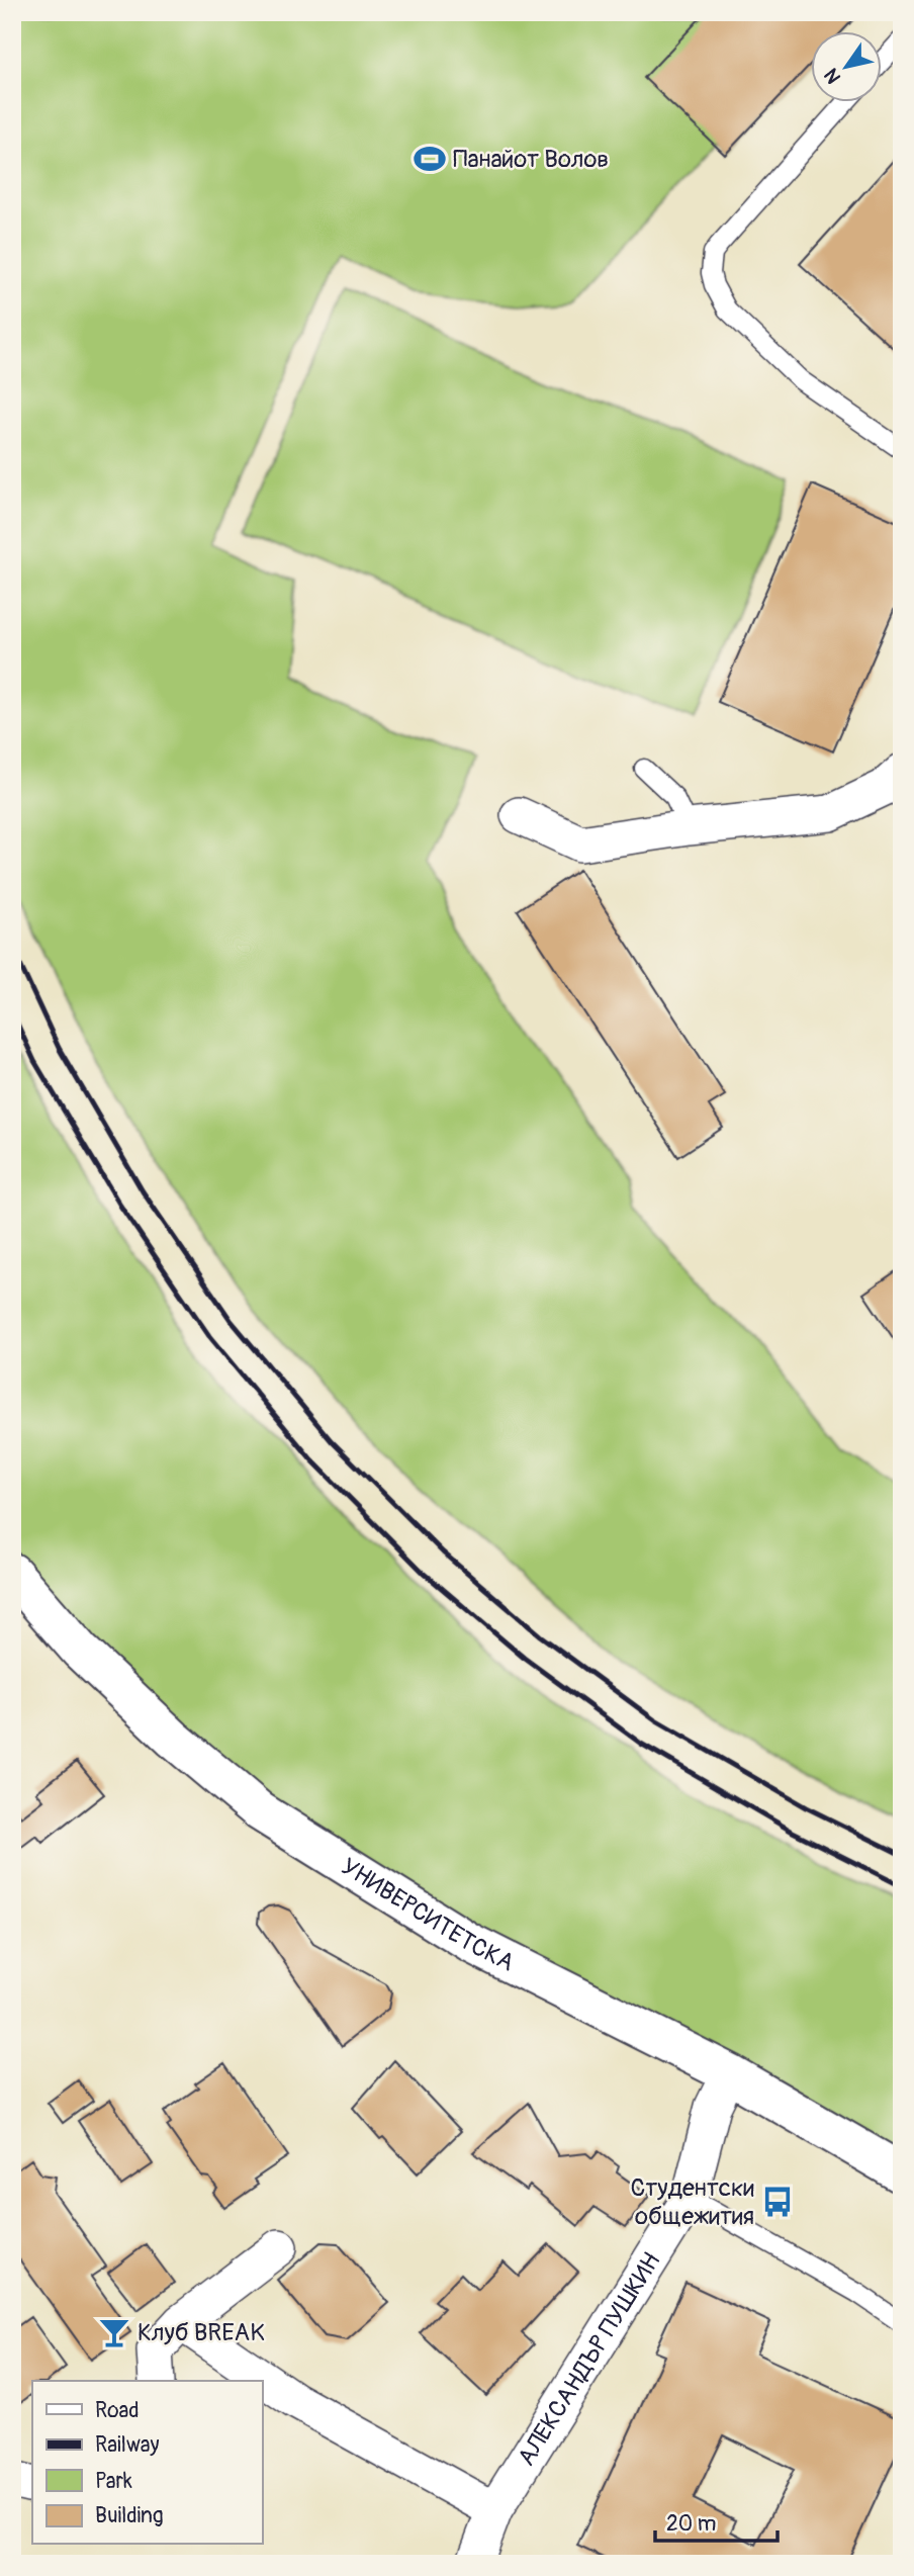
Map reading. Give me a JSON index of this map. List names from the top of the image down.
{
  "streets": {
    "street": ["УНИВЕРСИТЕТСКА", "АЛЕКСАНДЪР ПУШКИН"]
  },
  "crossings": [
    ["УНИВЕРСИТЕТСКА", "АЛЕКСАНДЪР ПУШКИН"]
  ],
  "places": {
    "sports": ["Панайот Волов"],
    "bus stop": ["Студентски общежития"],
    "bar": ["Клуб BREAK"]
  },
  "legend": [
    "Road",
    "Railway",
    "Park",
    "Building"
  ],
  "scale_bar": "20 m",
  "north": "bottom left"
}
